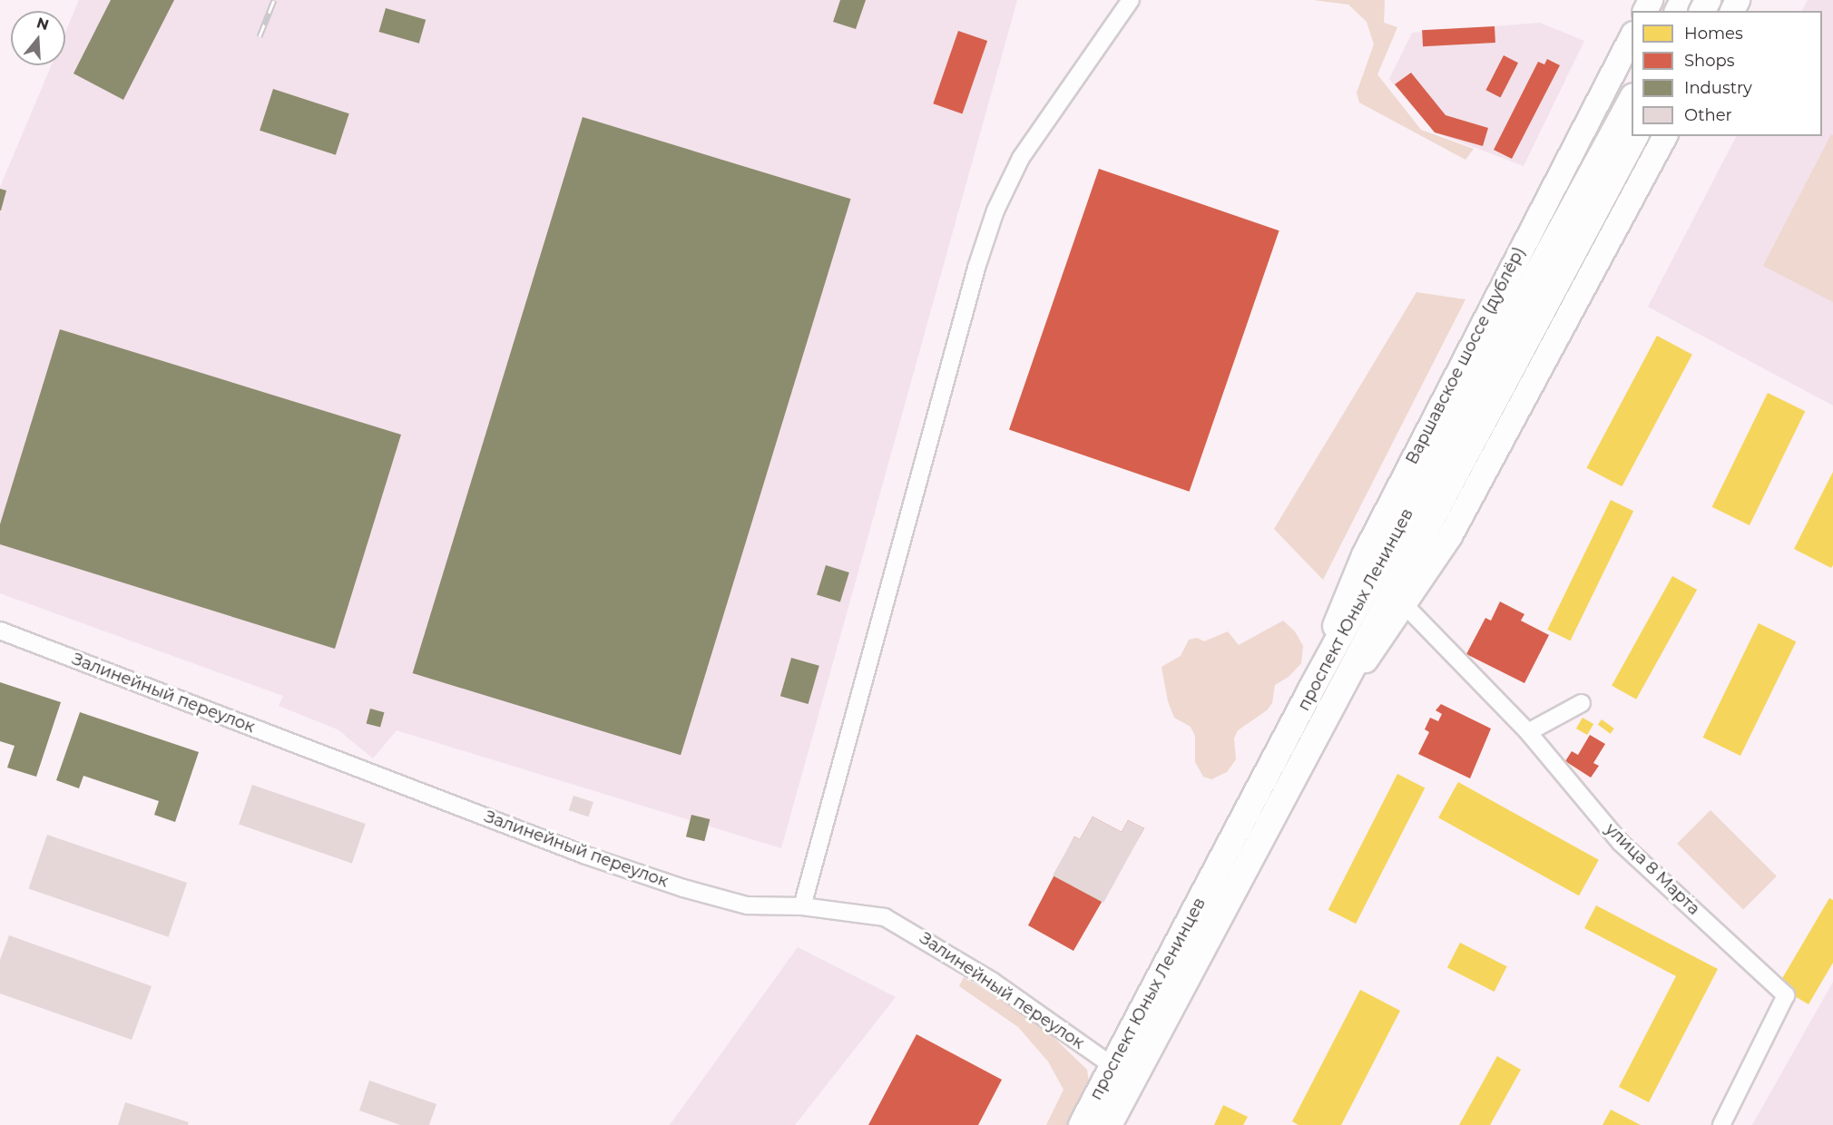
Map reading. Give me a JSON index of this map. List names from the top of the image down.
{
  "streets": {
    "main road": ["Варшавское шоссе (дублёр)", "проспект Юных Ленинцев"],
    "street": ["Залинейный переулок", "улица 8 Марта"]
  },
  "crossings": [
    ["Варшавское шоссе (дублёр)", "проспект Юных Ленинцев"],
    ["проспект Юных Ленинцев", "Залинейный переулок"]
  ],
  "legend": [
    "Homes",
    "Shops",
    "Industry",
    "Other"
  ],
  "north": "top"
}
